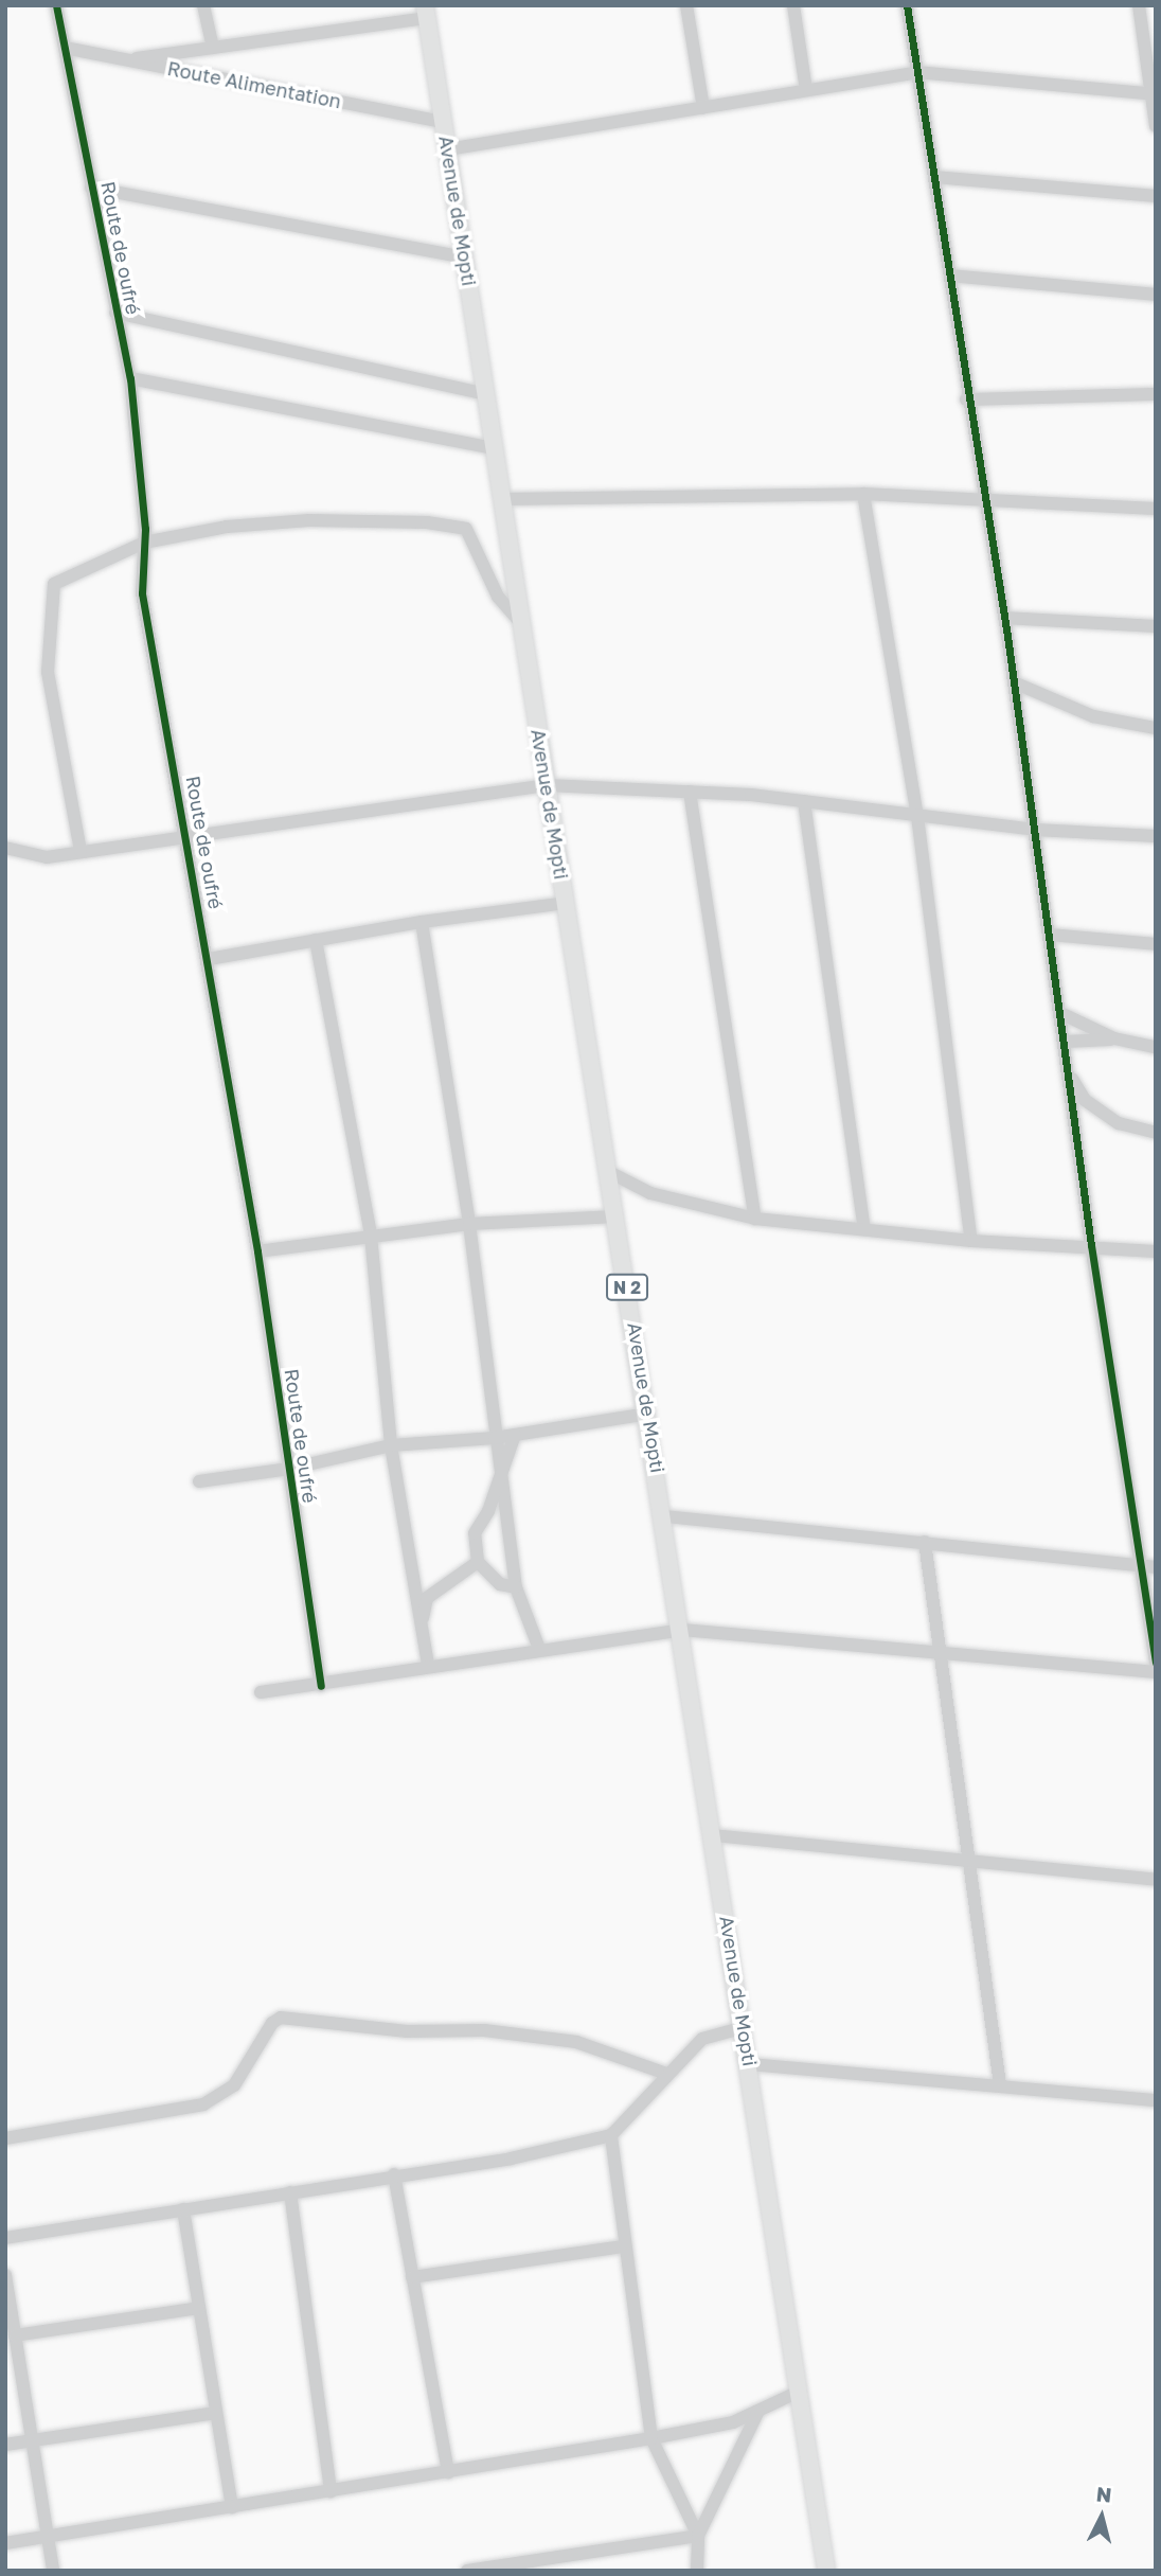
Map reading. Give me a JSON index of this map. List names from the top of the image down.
{
  "streets": {
    "main road": ["Avenue de Mopti", "N 2"],
    "street": ["Route Alimentation", "Route de oufré"]
  },
  "crossings": [
    ["Route Alimentation", "Avenue de Mopti"],
    ["Route Alimentation", "Route de oufré"]
  ],
  "north": "top"
}
